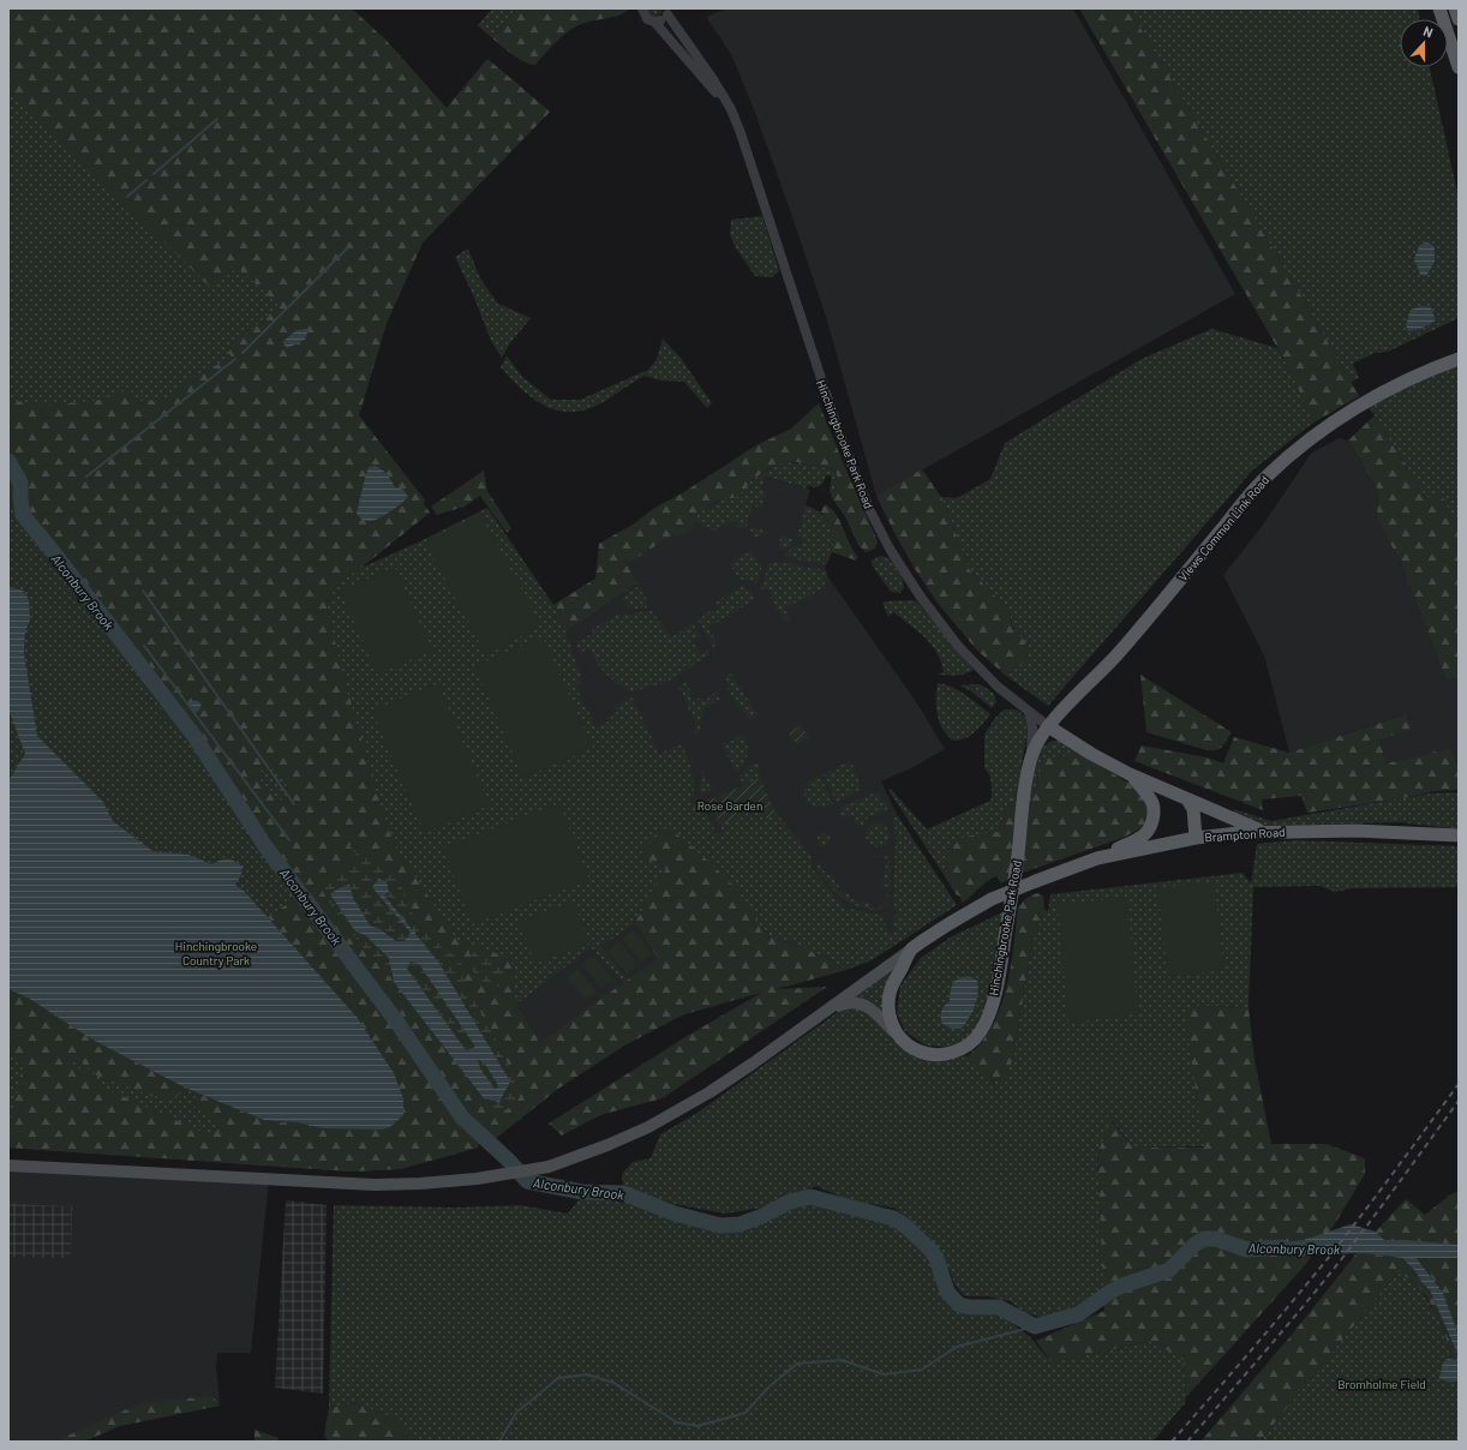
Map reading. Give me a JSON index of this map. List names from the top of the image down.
{
  "streets": {
    "main road": ["Hinchingbrooke Park Road", "Views Common Link Road", "Brampton Road"]
  },
  "crossings": [
    ["Hinchingbrooke Park Road", "Views Common Link Road"],
    ["Hinchingbrooke Park Road", "Brampton Road"]
  ],
  "water": ["Alconbury Brook"],
  "parks": ["Rose Garden", "Hinchingbrooke Country Park", "Bromholme Field"],
  "north": "top"
}
